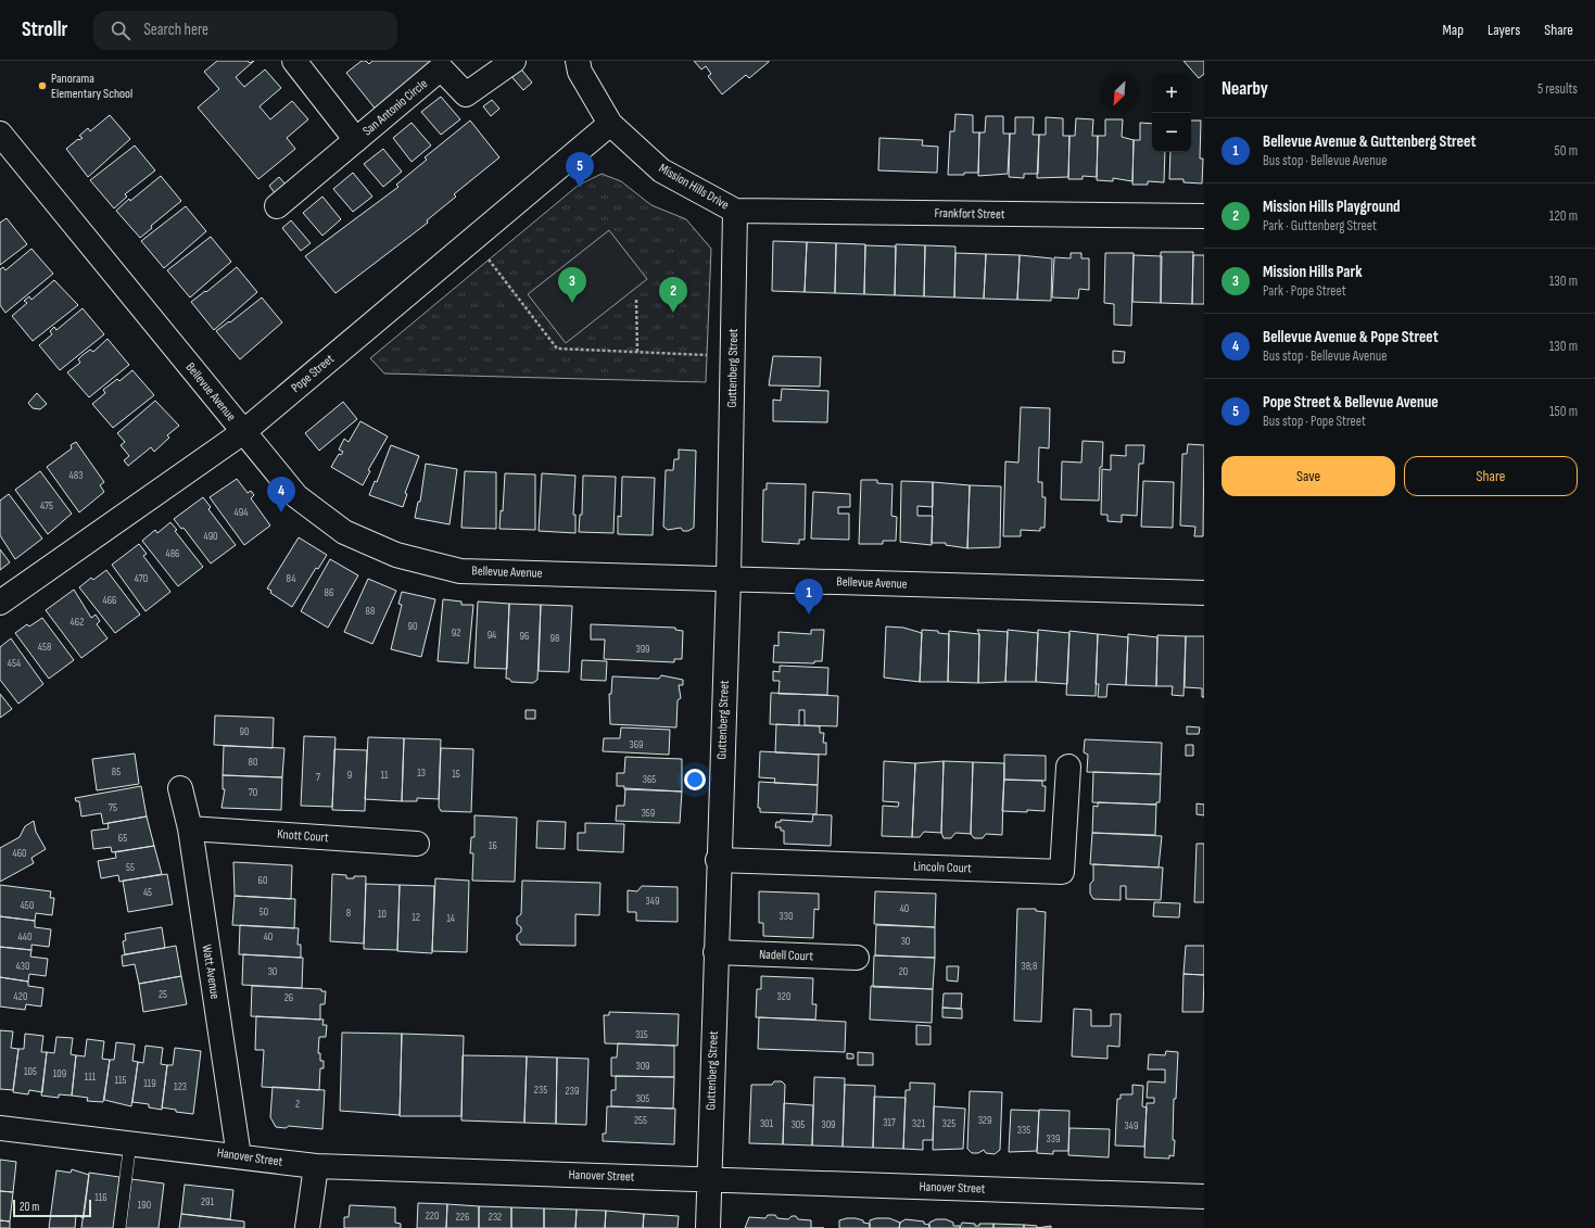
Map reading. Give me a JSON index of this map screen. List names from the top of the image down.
{
  "streets": {
    "street": [
      "San Antonio Circle",
      "Mission Hills Drive",
      "Frankfort Street",
      "Guttenberg Street",
      "Pope Street",
      "Bellevue Avenue",
      "Knott Court",
      "Lincoln Court",
      "Nadell Court",
      "Watt Avenue",
      "Hanover Street"
    ]
  },
  "crossings": [
    ["Mission Hills Drive", "Frankfort Street"],
    ["Mission Hills Drive", "Guttenberg Street"],
    ["Mission Hills Drive", "Pope Street"],
    ["Frankfort Street", "Guttenberg Street"],
    ["Guttenberg Street", "Bellevue Avenue"],
    ["Guttenberg Street", "Lincoln Court"],
    ["Guttenberg Street", "Nadell Court"],
    ["Guttenberg Street", "Hanover Street"],
    ["Pope Street", "Bellevue Avenue"],
    ["Knott Court", "Watt Avenue"],
    ["Watt Avenue", "Hanover Street"]
  ],
  "places": ["Panorama Elementary School"],
  "house_numbers": [
    "483",
    "475",
    "494",
    "490",
    "486",
    "470",
    "84",
    "86",
    "466",
    "88",
    "462",
    "90",
    "92",
    "94",
    "96",
    "98",
    "458",
    "399",
    "454",
    "90",
    "369",
    "80",
    "85",
    "13",
    "15",
    "9",
    "11",
    "7",
    "365",
    "70",
    "75",
    "359",
    "65",
    "16",
    "460",
    "55",
    "60",
    "45",
    "349",
    "450",
    "40",
    "50",
    "8",
    "10",
    "330",
    "12",
    "14",
    "440",
    "40",
    "30",
    "430",
    "38;8",
    "30",
    "20",
    "25",
    "420",
    "320",
    "26",
    "315",
    "309",
    "105",
    "109",
    "111",
    "115",
    "119",
    "123",
    "235",
    "239",
    "305",
    "2",
    "255",
    "329",
    "317",
    "301",
    "321",
    "325",
    "305",
    "309",
    "349",
    "335",
    "339",
    "116",
    "291",
    "190",
    "220",
    "226",
    "232"
  ],
  "scale_bar": "20 m",
  "north": "bottom left",
  "page": {
    "header": "Strollr",
    "search": "Search here",
    "nav": ["Map", "Layers", "Share"],
    "heading": ["Nearby", "5 results"],
    "map_buttons": ["+", "−"],
    "list": [
      {
        "mark": "1",
        "name": "Bellevue Avenue & Guttenberg Street",
        "note": "Bus stop · Bellevue Avenue",
        "value": "50 m"
      },
      {
        "mark": "2",
        "name": "Mission Hills Playground",
        "note": "Park · Guttenberg Street",
        "value": "120 m"
      },
      {
        "mark": "3",
        "name": "Mission Hills Park",
        "note": "Park · Pope Street",
        "value": "130 m"
      },
      {
        "mark": "4",
        "name": "Bellevue Avenue & Pope Street",
        "note": "Bus stop · Bellevue Avenue",
        "value": "130 m"
      },
      {
        "mark": "5",
        "name": "Pope Street & Bellevue Avenue",
        "note": "Bus stop · Pope Street",
        "value": "150 m"
      }
    ],
    "pins": [
      "5",
      "3",
      "2",
      "4",
      "1"
    ],
    "buttons": ["Save", "Share"],
    "scale": "20 m"
  }
}
